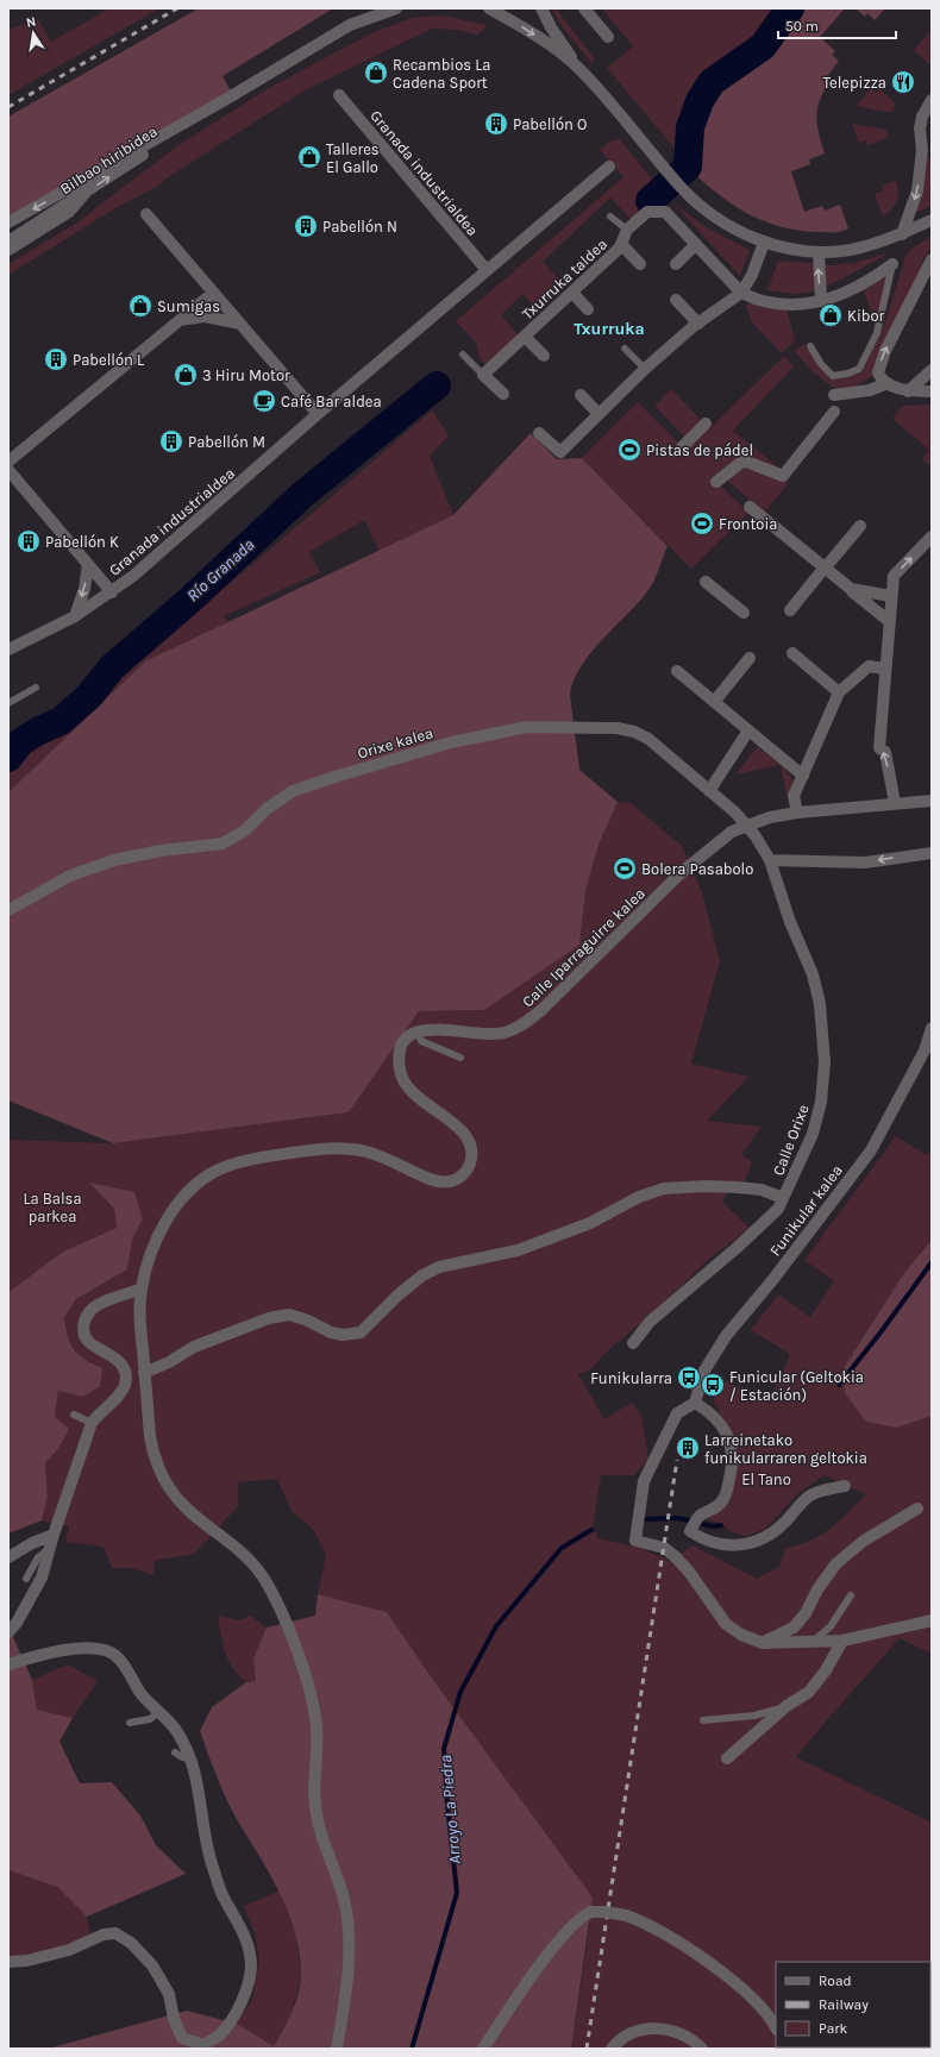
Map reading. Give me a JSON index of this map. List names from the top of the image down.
{
  "streets": {
    "street": [
      "Bilbao hiribidea",
      "Granada industrialdea",
      "Txurruka taldea",
      "Orixe kalea",
      "Calle Iparraguirre kalea",
      "Calle Orixe",
      "Funikular kalea"
    ]
  },
  "crossings": [
    ["Orixe kalea", "Calle Iparraguirre kalea"],
    ["Orixe kalea", "Calle Orixe"]
  ],
  "districts": ["Txurruka"],
  "water": ["Río Granada", "Arroyo La Piedra"],
  "parks": ["La Balsa parkea", "El Tano"],
  "places": {
    "shop": [
      "Recambios La Cadena Sport",
      "Talleres El Gallo",
      "Sumigas",
      "Kibor",
      "3 Hiru Motor"
    ],
    "restaurant": ["Telepizza"],
    "building": [
      "Pabellón O",
      "Pabellón N",
      "Pabellón L",
      "Pabellón M",
      "Pabellón K",
      "Larreinetako funikularraren geltokia"
    ],
    "cafe": ["Café Bar aldea"],
    "sports": ["Pistas de pádel", "Frontoia", "Bolera Pasabolo"],
    "bus stop": ["Funikularra", "Funicular (Geltokia / Estación)"]
  },
  "legend": ["Road", "Railway", "Park"],
  "scale_bar": "50 m",
  "north": "top"
}
